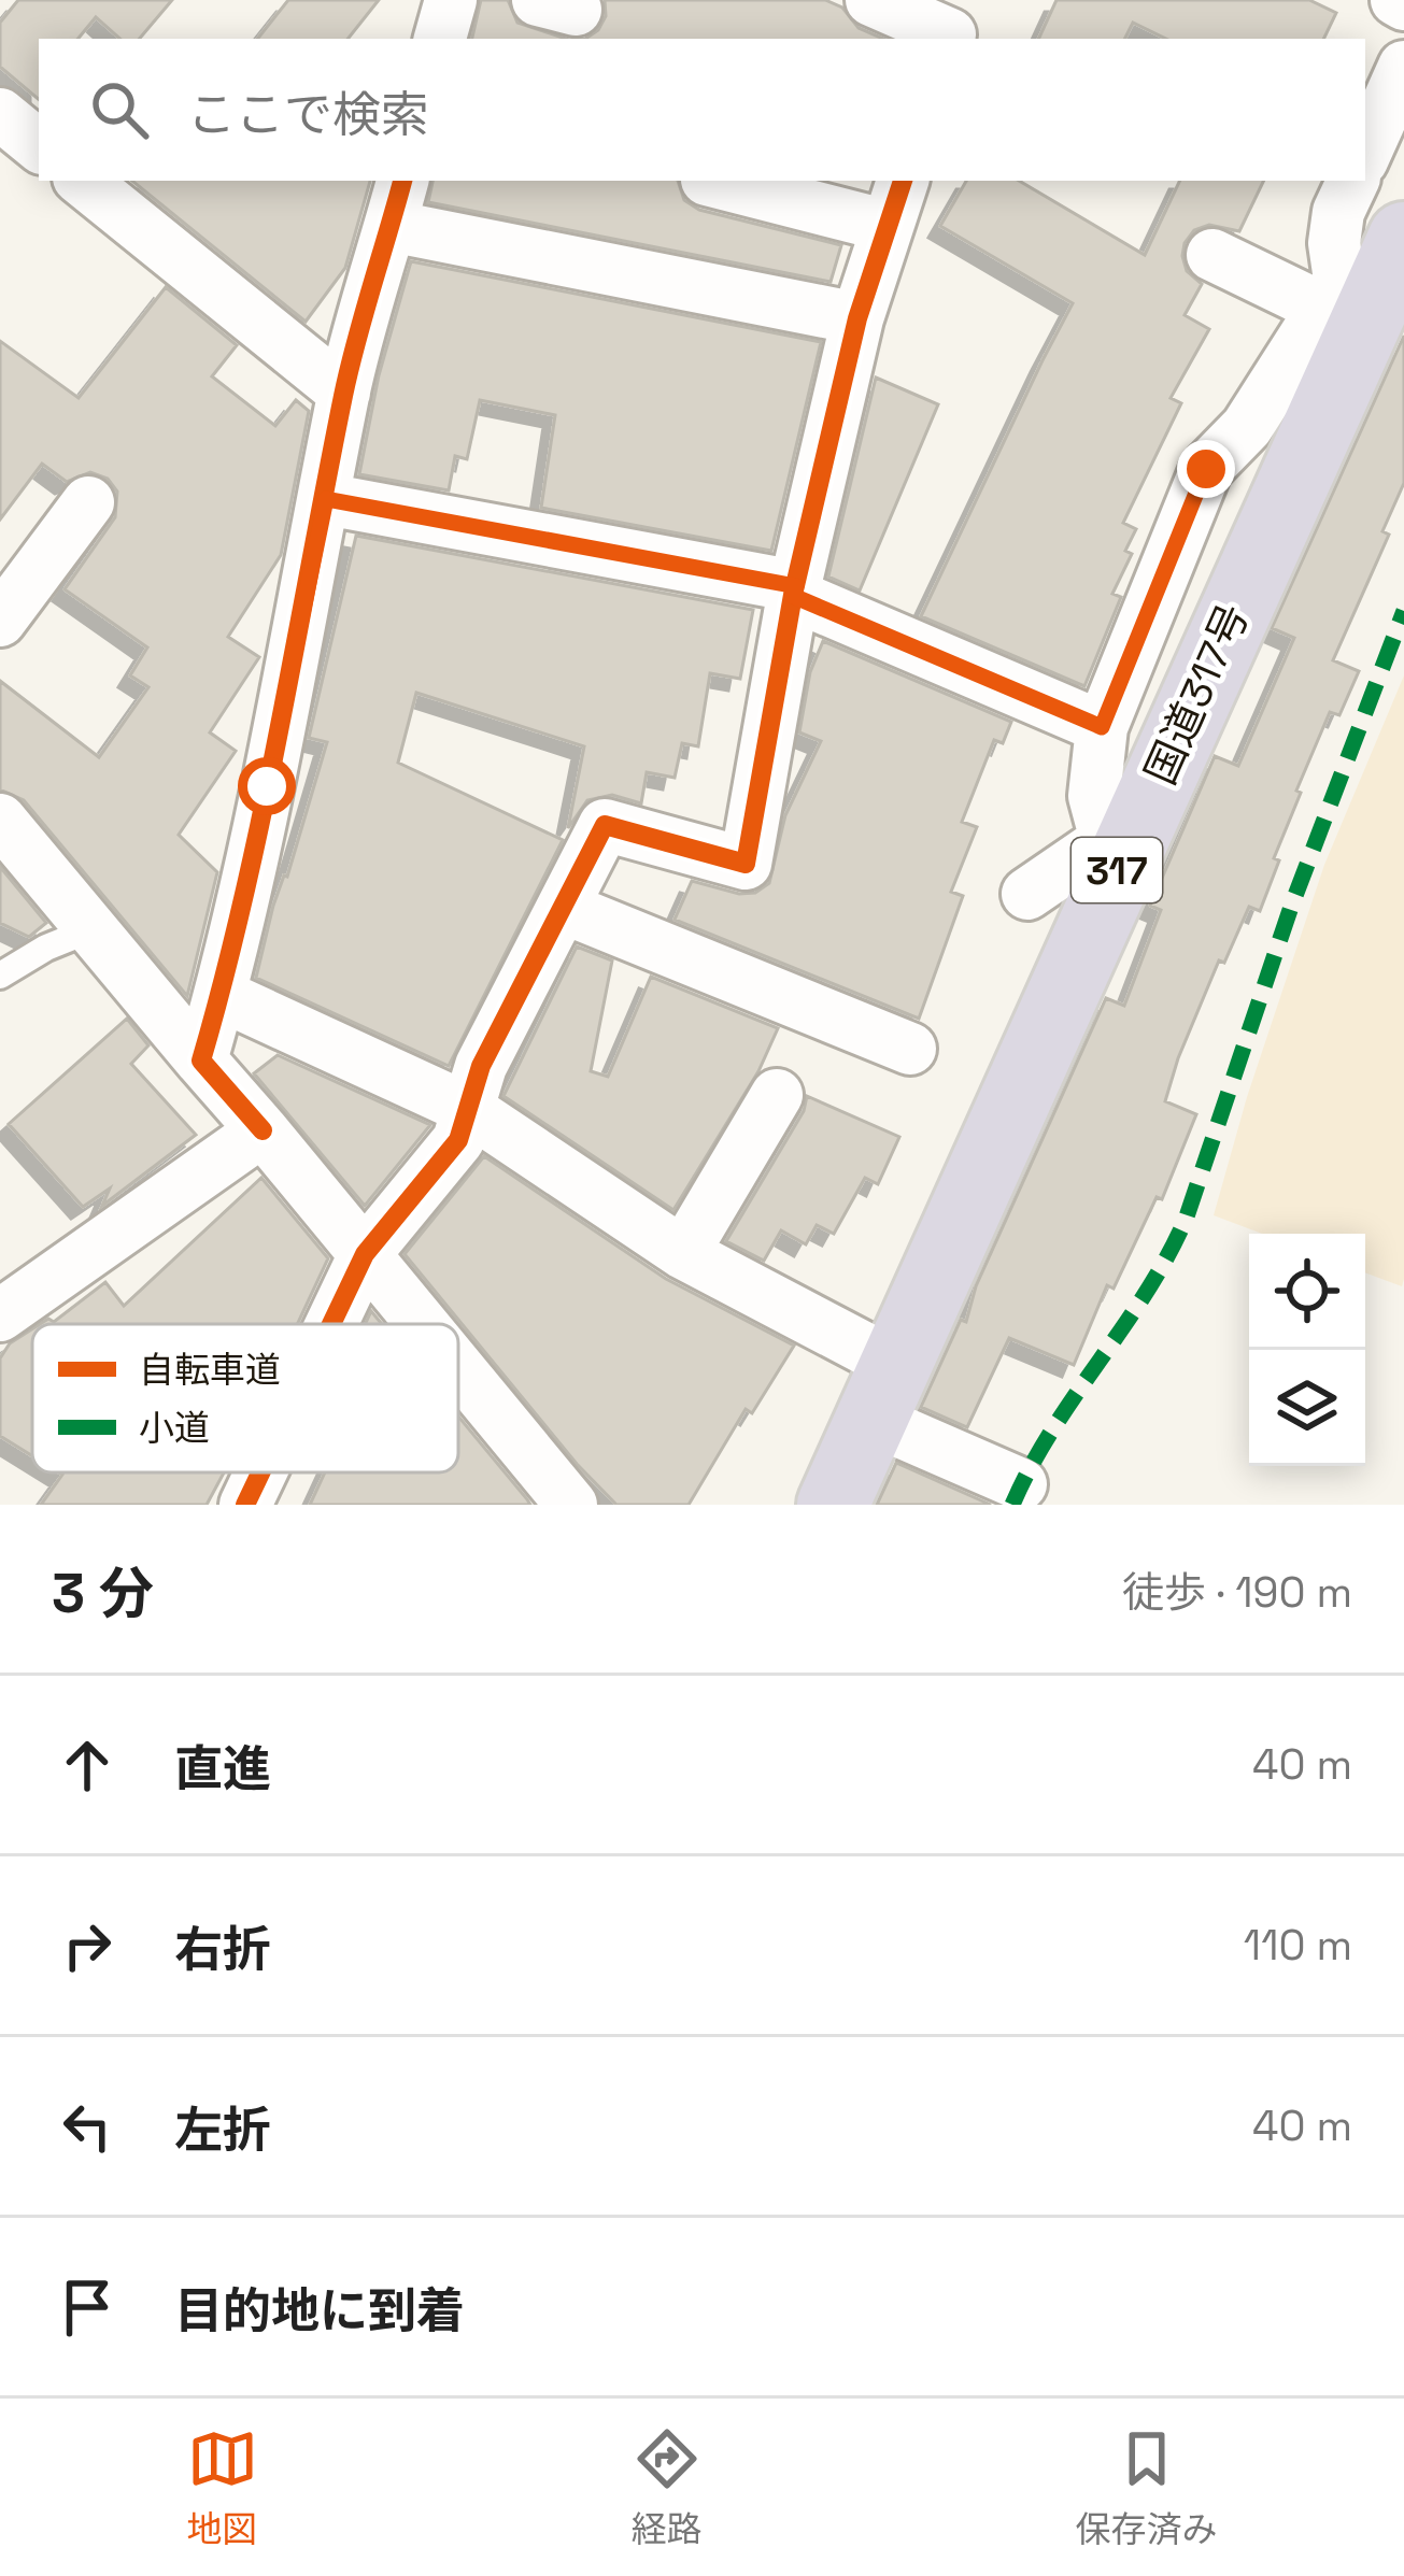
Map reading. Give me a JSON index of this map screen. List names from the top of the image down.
{
  "streets": {
    "highway": ["国道317号", "317"]
  },
  "legend": ["自転車道", "小道"],
  "page": {
    "search": "ここで検索",
    "heading": ["3 分", "徒歩 · 190 m"],
    "list": [
      ["直進", "40 m"],
      ["右折", "110 m"],
      ["左折", "40 m"],
      "目的地に到着"
    ],
    "nav": ["地図", "経路", "保存済み"]
  }
}
